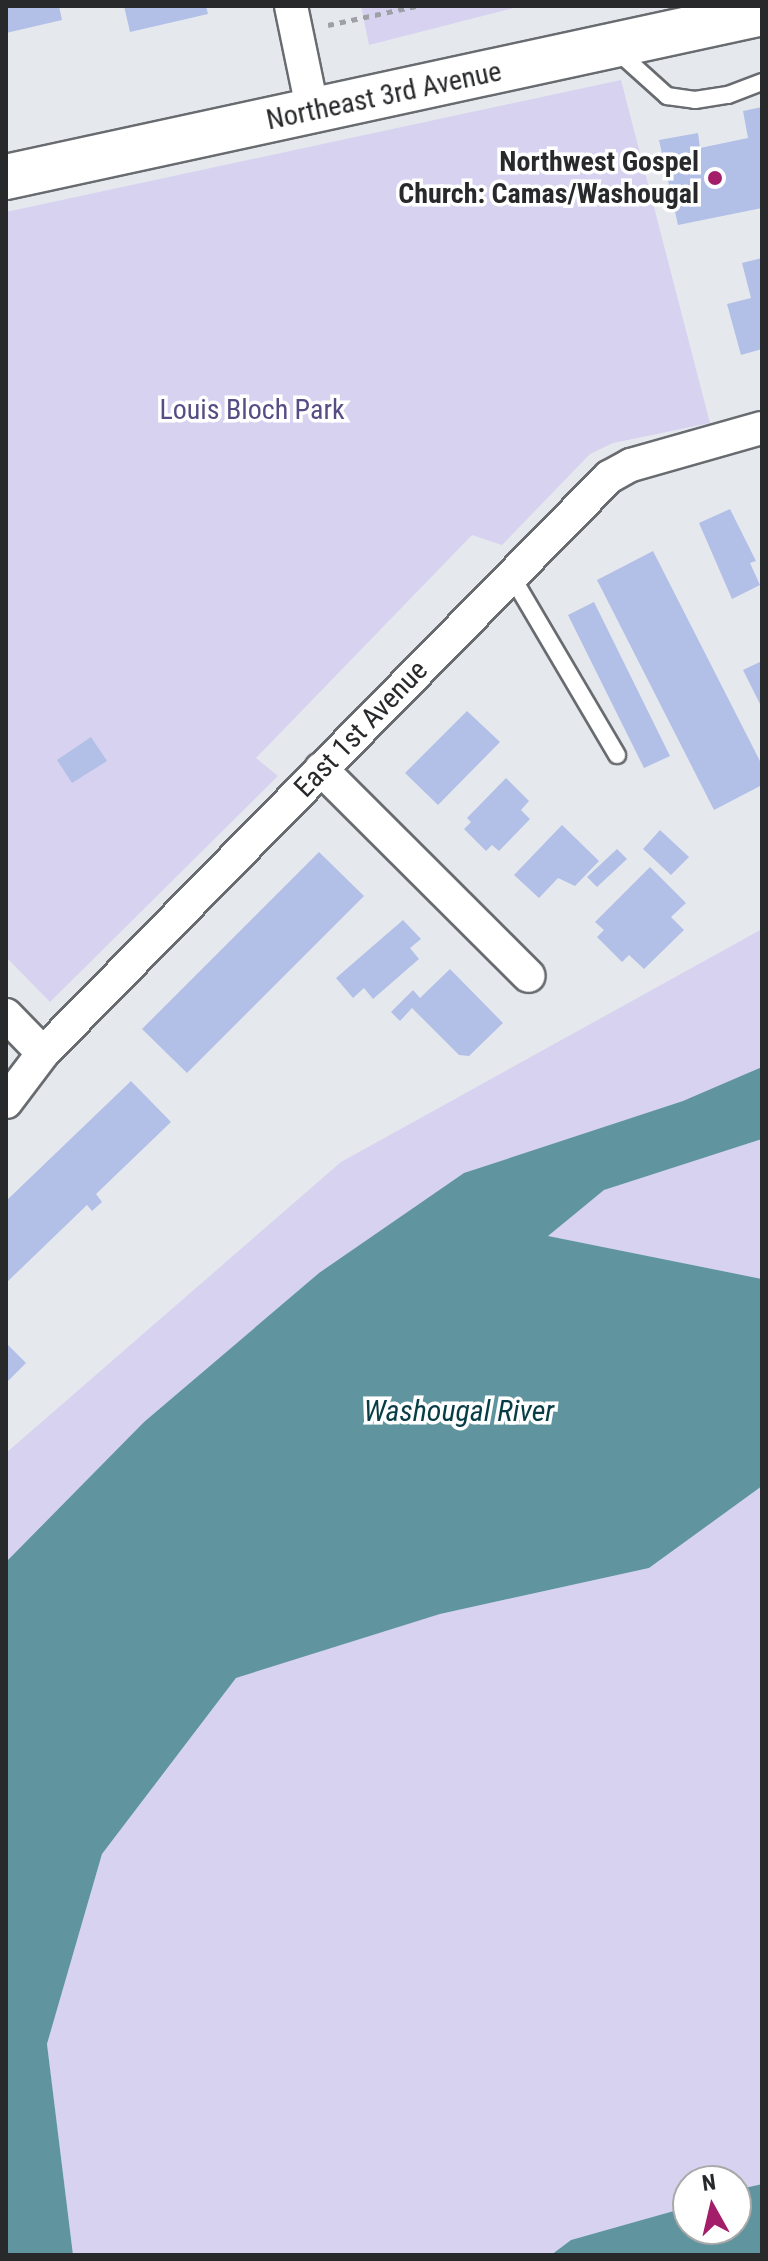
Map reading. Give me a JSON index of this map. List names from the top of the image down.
{
  "streets": {
    "main road": ["Northeast 3rd Avenue"],
    "street": ["East 1st Avenue"]
  },
  "water": ["Washougal River"],
  "parks": ["Louis Bloch Park"],
  "places": ["Northwest Gospel Church: Camas/Washougal"],
  "north": "top"
}
